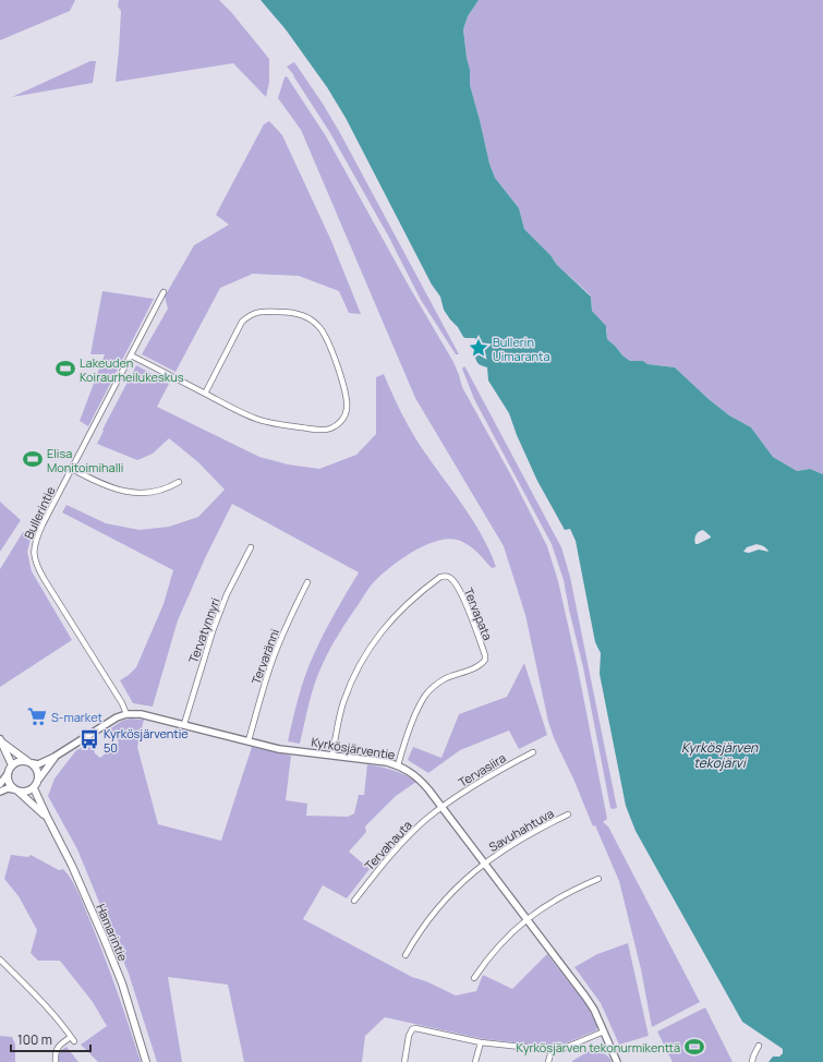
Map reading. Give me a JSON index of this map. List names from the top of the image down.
{
  "streets": {
    "main road": ["Hamarintie"],
    "street": [
      "Bullerintie",
      "Tervapata",
      "Tervatynnyri",
      "Tervaränni",
      "Kyrkösjärventie",
      "Tervasiira",
      "Savuhahtuva",
      "Tervahauta"
    ]
  },
  "crossings": [
    ["Bullerintie", "Kyrkösjärventie"],
    ["Tervapata", "Kyrkösjärventie"],
    ["Tervatynnyri", "Kyrkösjärventie"],
    ["Tervaränni", "Kyrkösjärventie"],
    ["Kyrkösjärventie", "Tervasiira"],
    ["Kyrkösjärventie", "Savuhahtuva"],
    ["Kyrkösjärventie", "Tervahauta"],
    ["Tervasiira", "Tervahauta"]
  ],
  "water": ["Kyrkösjärven tekojärvi"],
  "places": {
    "place": ["Bullerin Uimaranta"],
    "sports": ["Lakeuden Koiraurheilukeskus", "Elisa Monitoimihalli", "Kyrkösjärven tekonurmikenttä"],
    "supermarket": ["S-market"],
    "bus stop": ["Kyrkösjärventie 50"]
  },
  "scale_bar": "100 m"
}
